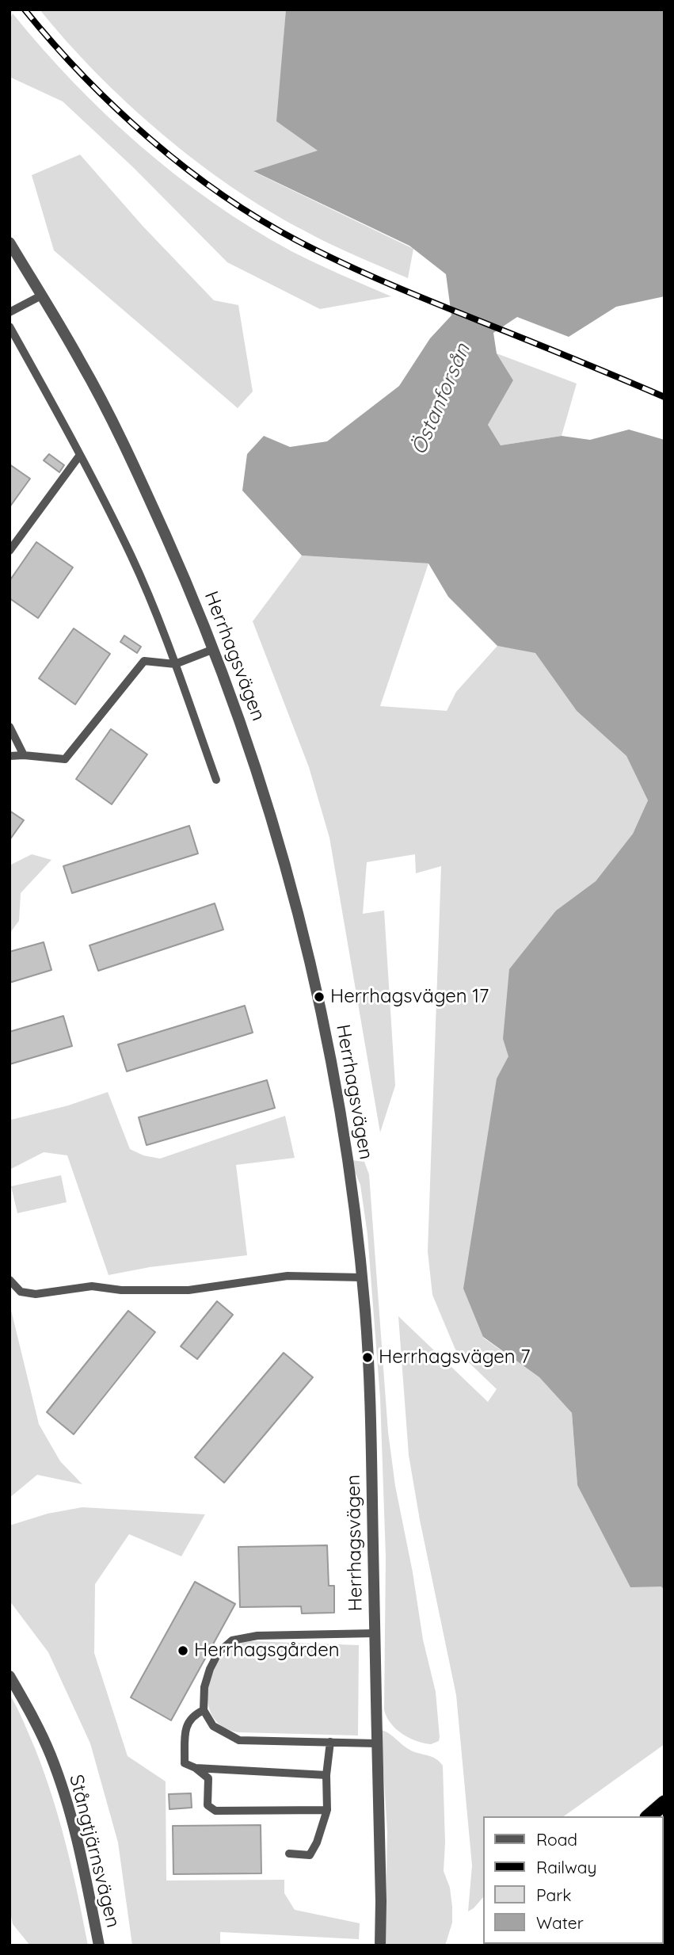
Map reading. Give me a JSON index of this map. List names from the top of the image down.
{
  "streets": {
    "street": ["Herrhagsvägen", "Stångtjärnsvägen"]
  },
  "water": ["Östanforsån"],
  "places": ["Herrhagsvägen 17", "Herrhagsvägen 7", "Herrhagsgården"],
  "legend": [
    "Road",
    "Railway",
    "Park",
    "Water"
  ]
}
